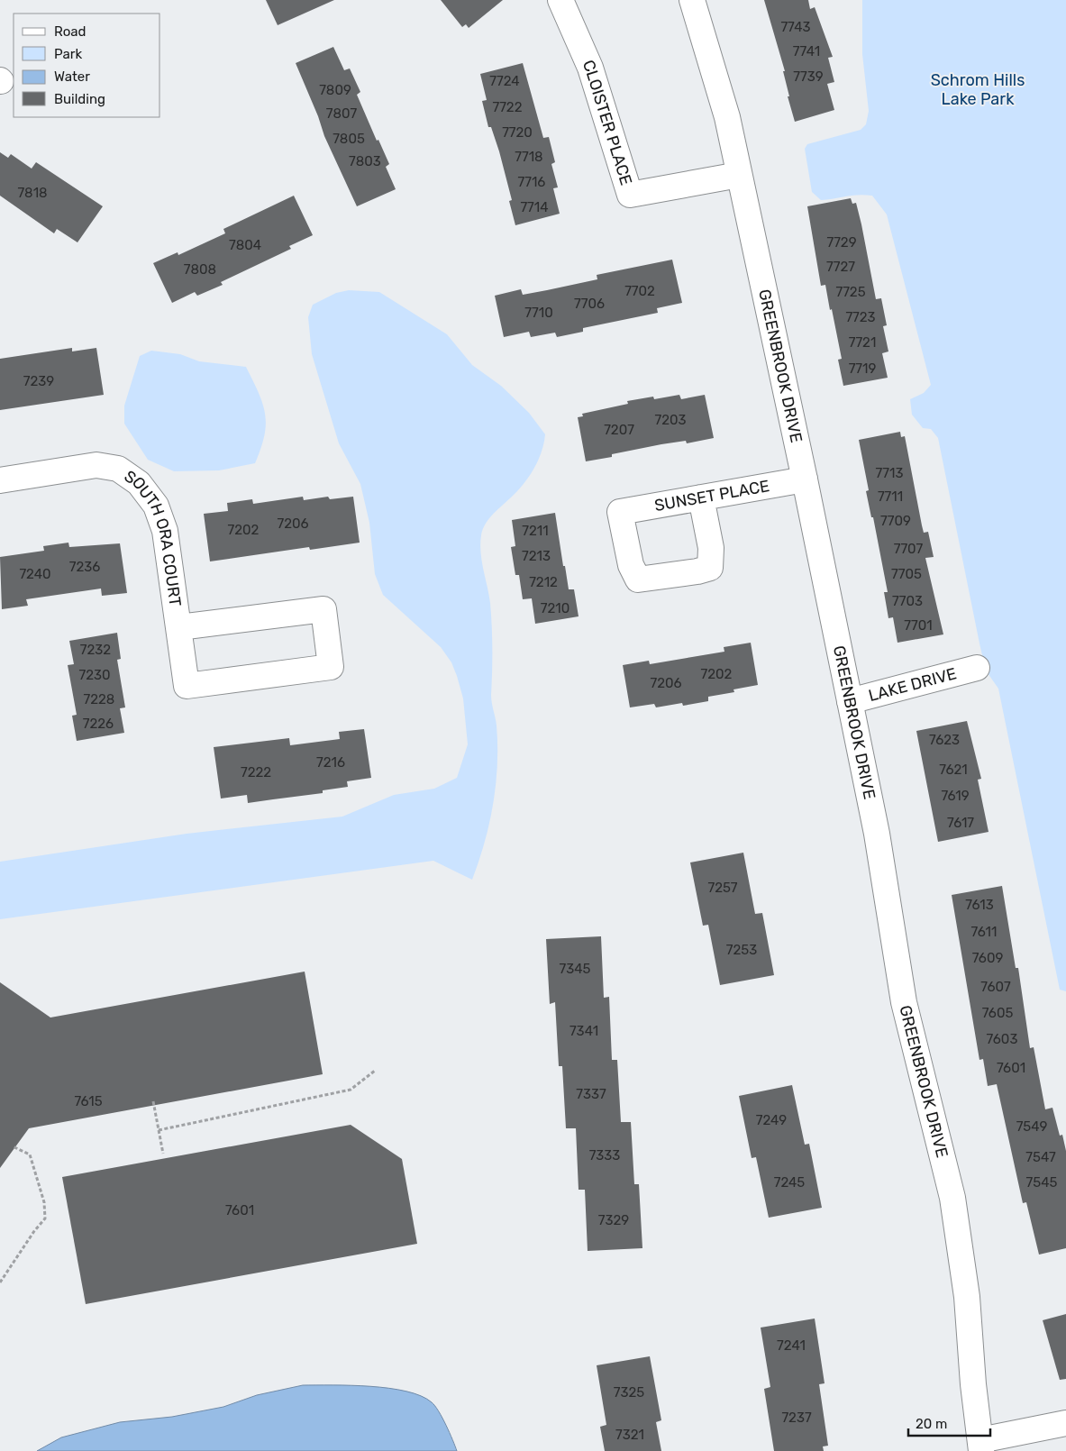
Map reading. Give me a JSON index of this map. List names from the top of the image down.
{
  "streets": {
    "street": [
      "CLOISTER PLACE",
      "GREENBROOK DRIVE",
      "SUNSET PLACE",
      "SOUTH ORA COURT",
      "LAKE DRIVE"
    ]
  },
  "crossings": [
    ["CLOISTER PLACE", "GREENBROOK DRIVE"],
    ["GREENBROOK DRIVE", "SUNSET PLACE"],
    ["GREENBROOK DRIVE", "LAKE DRIVE"]
  ],
  "parks": ["Schrom Hills Lake Park"],
  "house_numbers": [
    "7743",
    "7741",
    "7739",
    "7724",
    "7809",
    "7722",
    "7807",
    "7720",
    "7805",
    "7718",
    "7803",
    "7716",
    "7818",
    "7714",
    "7729",
    "7804",
    "7727",
    "7808",
    "7702",
    "7725",
    "7706",
    "7710",
    "7723",
    "7721",
    "7719",
    "7239",
    "7203",
    "7207",
    "7713",
    "7711",
    "7709",
    "7206",
    "7202",
    "7211",
    "7707",
    "7213",
    "7236",
    "7240",
    "7705",
    "7212",
    "7703",
    "7210",
    "7701",
    "7232",
    "7202",
    "7230",
    "7206",
    "7228",
    "7226",
    "7623",
    "7216",
    "7621",
    "7222",
    "7619",
    "7617",
    "7257",
    "7613",
    "7611",
    "7253",
    "7609",
    "7345",
    "7607",
    "7605",
    "7341",
    "7603",
    "7601",
    "7337",
    "7615",
    "7249",
    "7549",
    "7333",
    "7547",
    "7245",
    "7545",
    "7601",
    "7329",
    "7241",
    "7325",
    "7237",
    "7321"
  ],
  "legend": [
    "Road",
    "Park",
    "Water",
    "Building"
  ],
  "scale_bar": "20 m"
}
